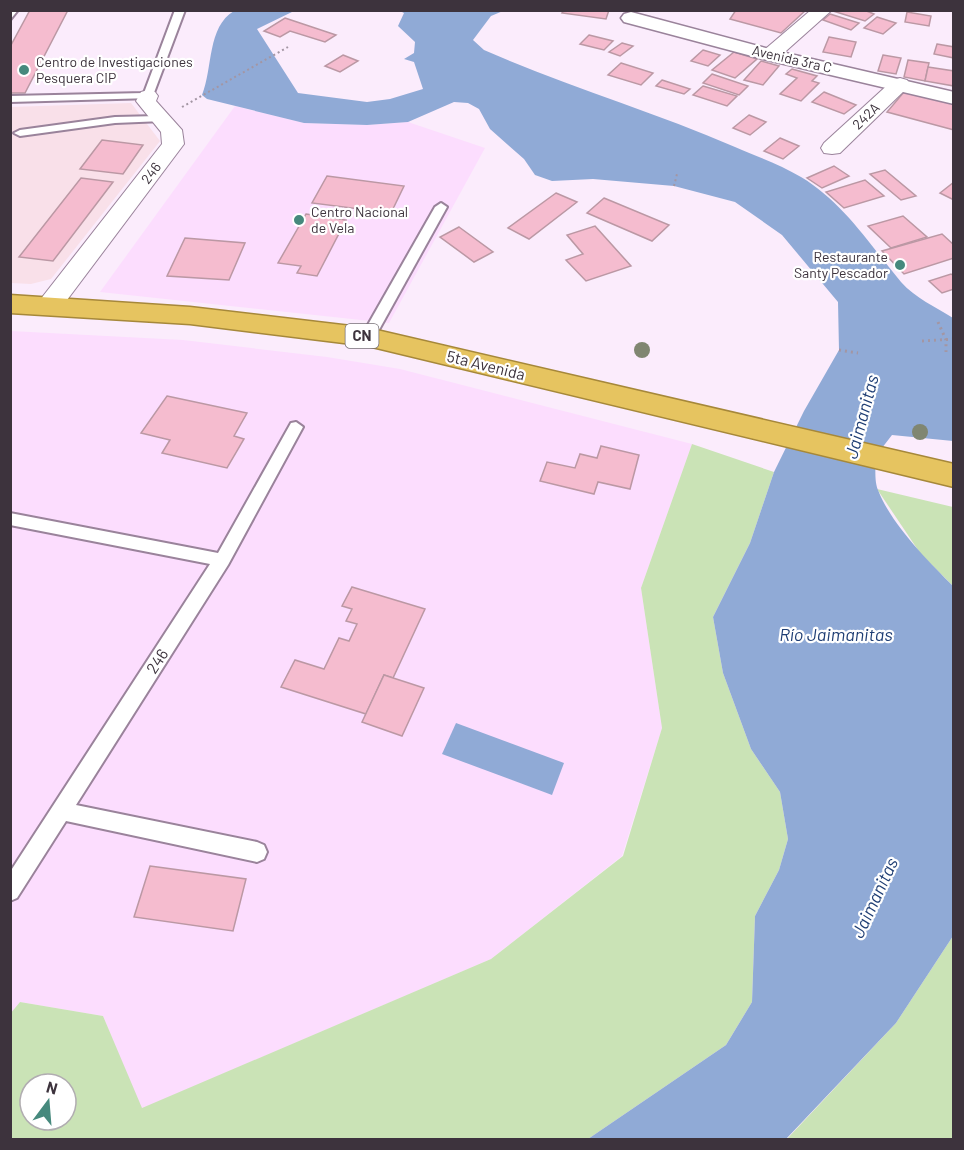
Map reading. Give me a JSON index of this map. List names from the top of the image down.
{
  "streets": {
    "highway": ["CN", "5ta Avenida"],
    "street": ["Avenida 3ra C", "242A", "246"]
  },
  "crossings": [
    ["Avenida 3ra C", "242A"],
    ["246", "5ta Avenida"]
  ],
  "water": ["Jaimanitas", "Río Jaimanitas"],
  "places": ["Centro de Investigaciones Pesquera CIP", "Centro Nacional de Vela", "Restaurante Santy Pescador"],
  "north": "top"
}
